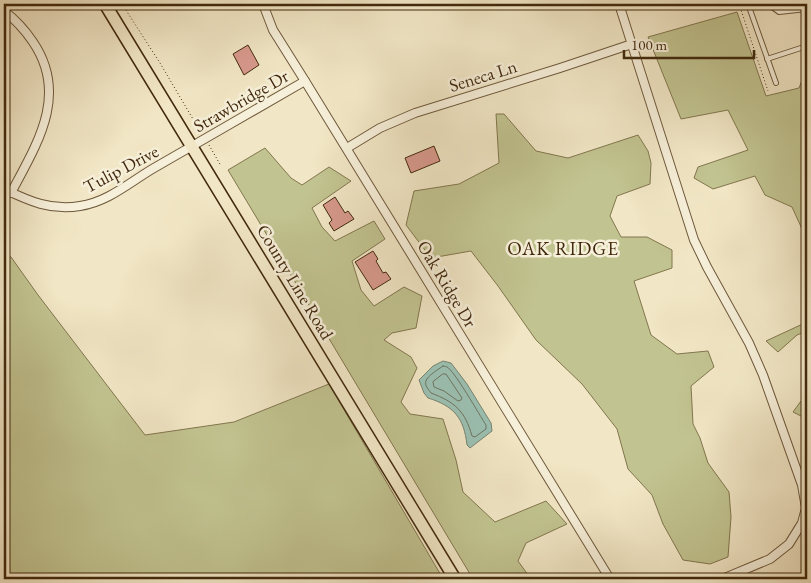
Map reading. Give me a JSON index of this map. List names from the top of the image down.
{
  "streets": {
    "main road": ["County Line Road"],
    "street": [
      "Seneca Ln",
      "Strawbridge Dr",
      "Tulip Drive",
      "Oak Ridge Dr"
    ]
  },
  "crossings": [
    ["Seneca Ln", "Oak Ridge Dr"],
    ["Strawbridge Dr", "Tulip Drive"],
    ["Strawbridge Dr", "County Line Road"],
    ["Strawbridge Dr", "Oak Ridge Dr"],
    ["Tulip Drive", "County Line Road"]
  ],
  "districts": ["OAK RIDGE"],
  "scale_bar": "100 m"
}
